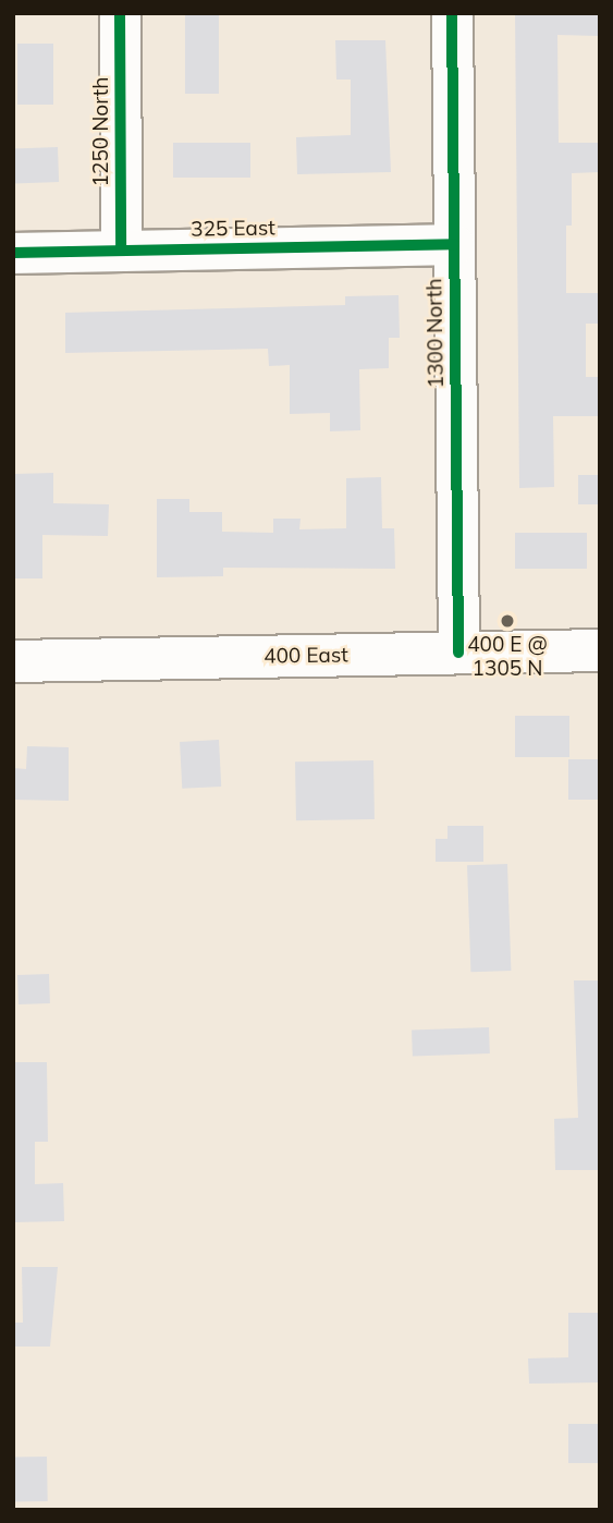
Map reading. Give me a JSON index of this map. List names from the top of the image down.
{
  "streets": {
    "main road": ["400 East"],
    "street": ["1250 North", "325 East", "1300 North"]
  },
  "crossings": [
    ["1250 North", "325 East"],
    ["325 East", "1300 North"],
    ["1300 North", "400 East"]
  ],
  "places": ["400 E @ 1305 N"]
}
